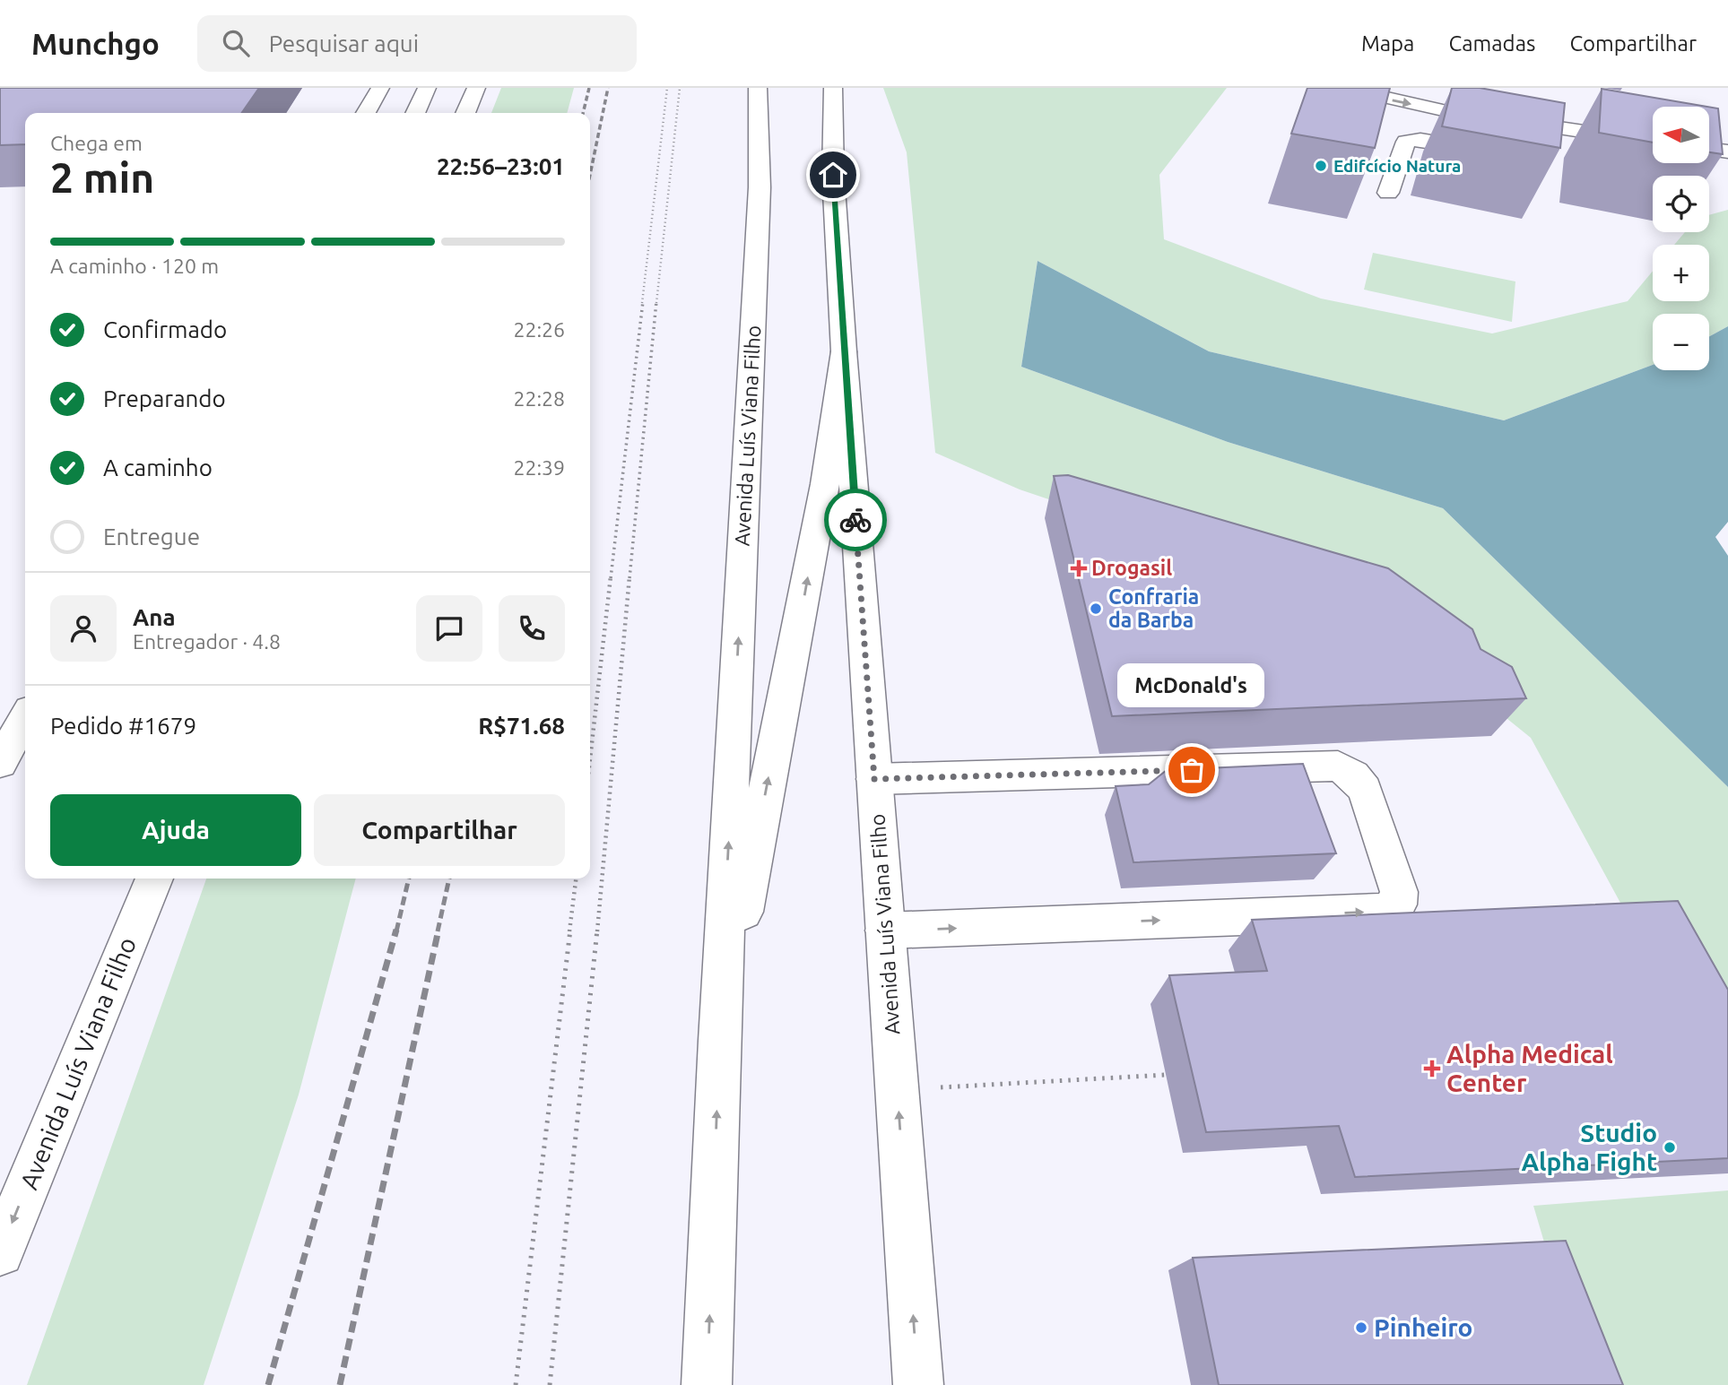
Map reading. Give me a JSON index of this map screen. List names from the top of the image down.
{
  "streets": {
    "main road": ["Avenida Luís Viana Filho"]
  },
  "places": {
    "other": [
      "Edifcício Natura",
      "Confraria da Barba",
      "McDonald's",
      "Studio Alpha Fight",
      "Pinheiro"
    ],
    "health": ["Drogasil", "Alpha Medical Center"]
  },
  "north": "left",
  "page": {
    "header": "Munchgo",
    "search": "Pesquisar aqui",
    "nav": ["Mapa", "Camadas", "Compartilhar"],
    "map_buttons": ["+", "−"],
    "heading": ["2 min", "Chega em", "22:56–23:01"],
    "panel": [
      "Ana",
      "Entregador · 4.8",
      "Pedido #1679",
      "R$71.68"
    ],
    "bar": "A caminho · 120 m",
    "list": [
      ["Confirmado", "22:26"],
      ["Preparando", "22:28"],
      ["A caminho", "22:39"],
      "Entregue"
    ],
    "bubble": "McDonald's",
    "buttons": ["Ajuda", "Compartilhar"]
  }
}
